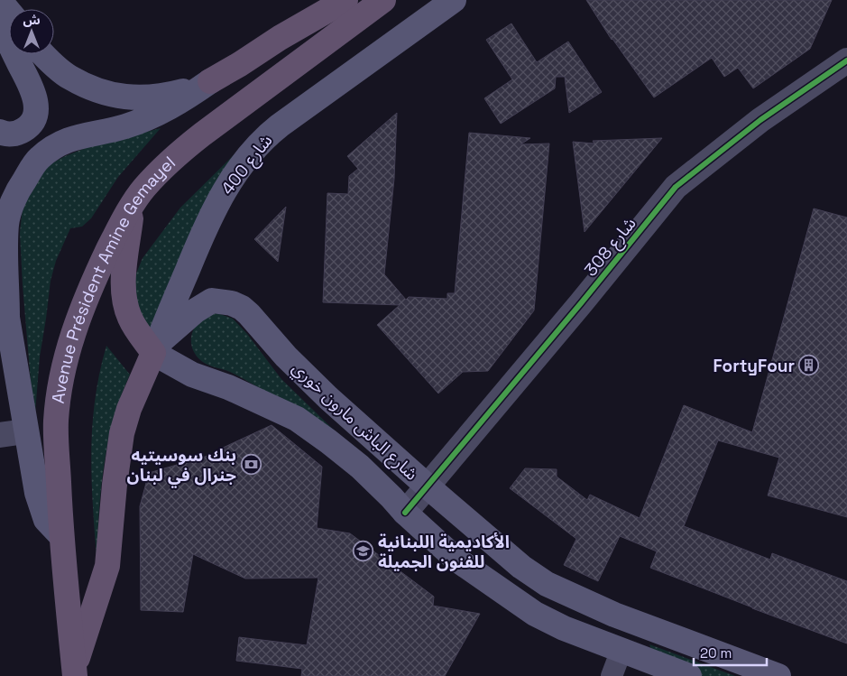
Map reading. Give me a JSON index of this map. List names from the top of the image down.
{
  "streets": {
    "highway": ["Avenue Président Amine Gemayel"],
    "main road": ["شارع 400", "شارع الباش مارون خوري"],
    "street": ["شارع 308"]
  },
  "crossings": [
    ["شارع 400", "شارع الباش مارون خوري"],
    ["شارع 308", "شارع الباش مارون خوري"]
  ],
  "places": {
    "building": ["FortyFour"],
    "bank": ["بنك سوسيتيه جنرال في لبنان"],
    "school or university": ["الأكاديمية اللبنانية للفنون الجميلة"]
  },
  "scale_bar": "20 m",
  "north": "top"
}
